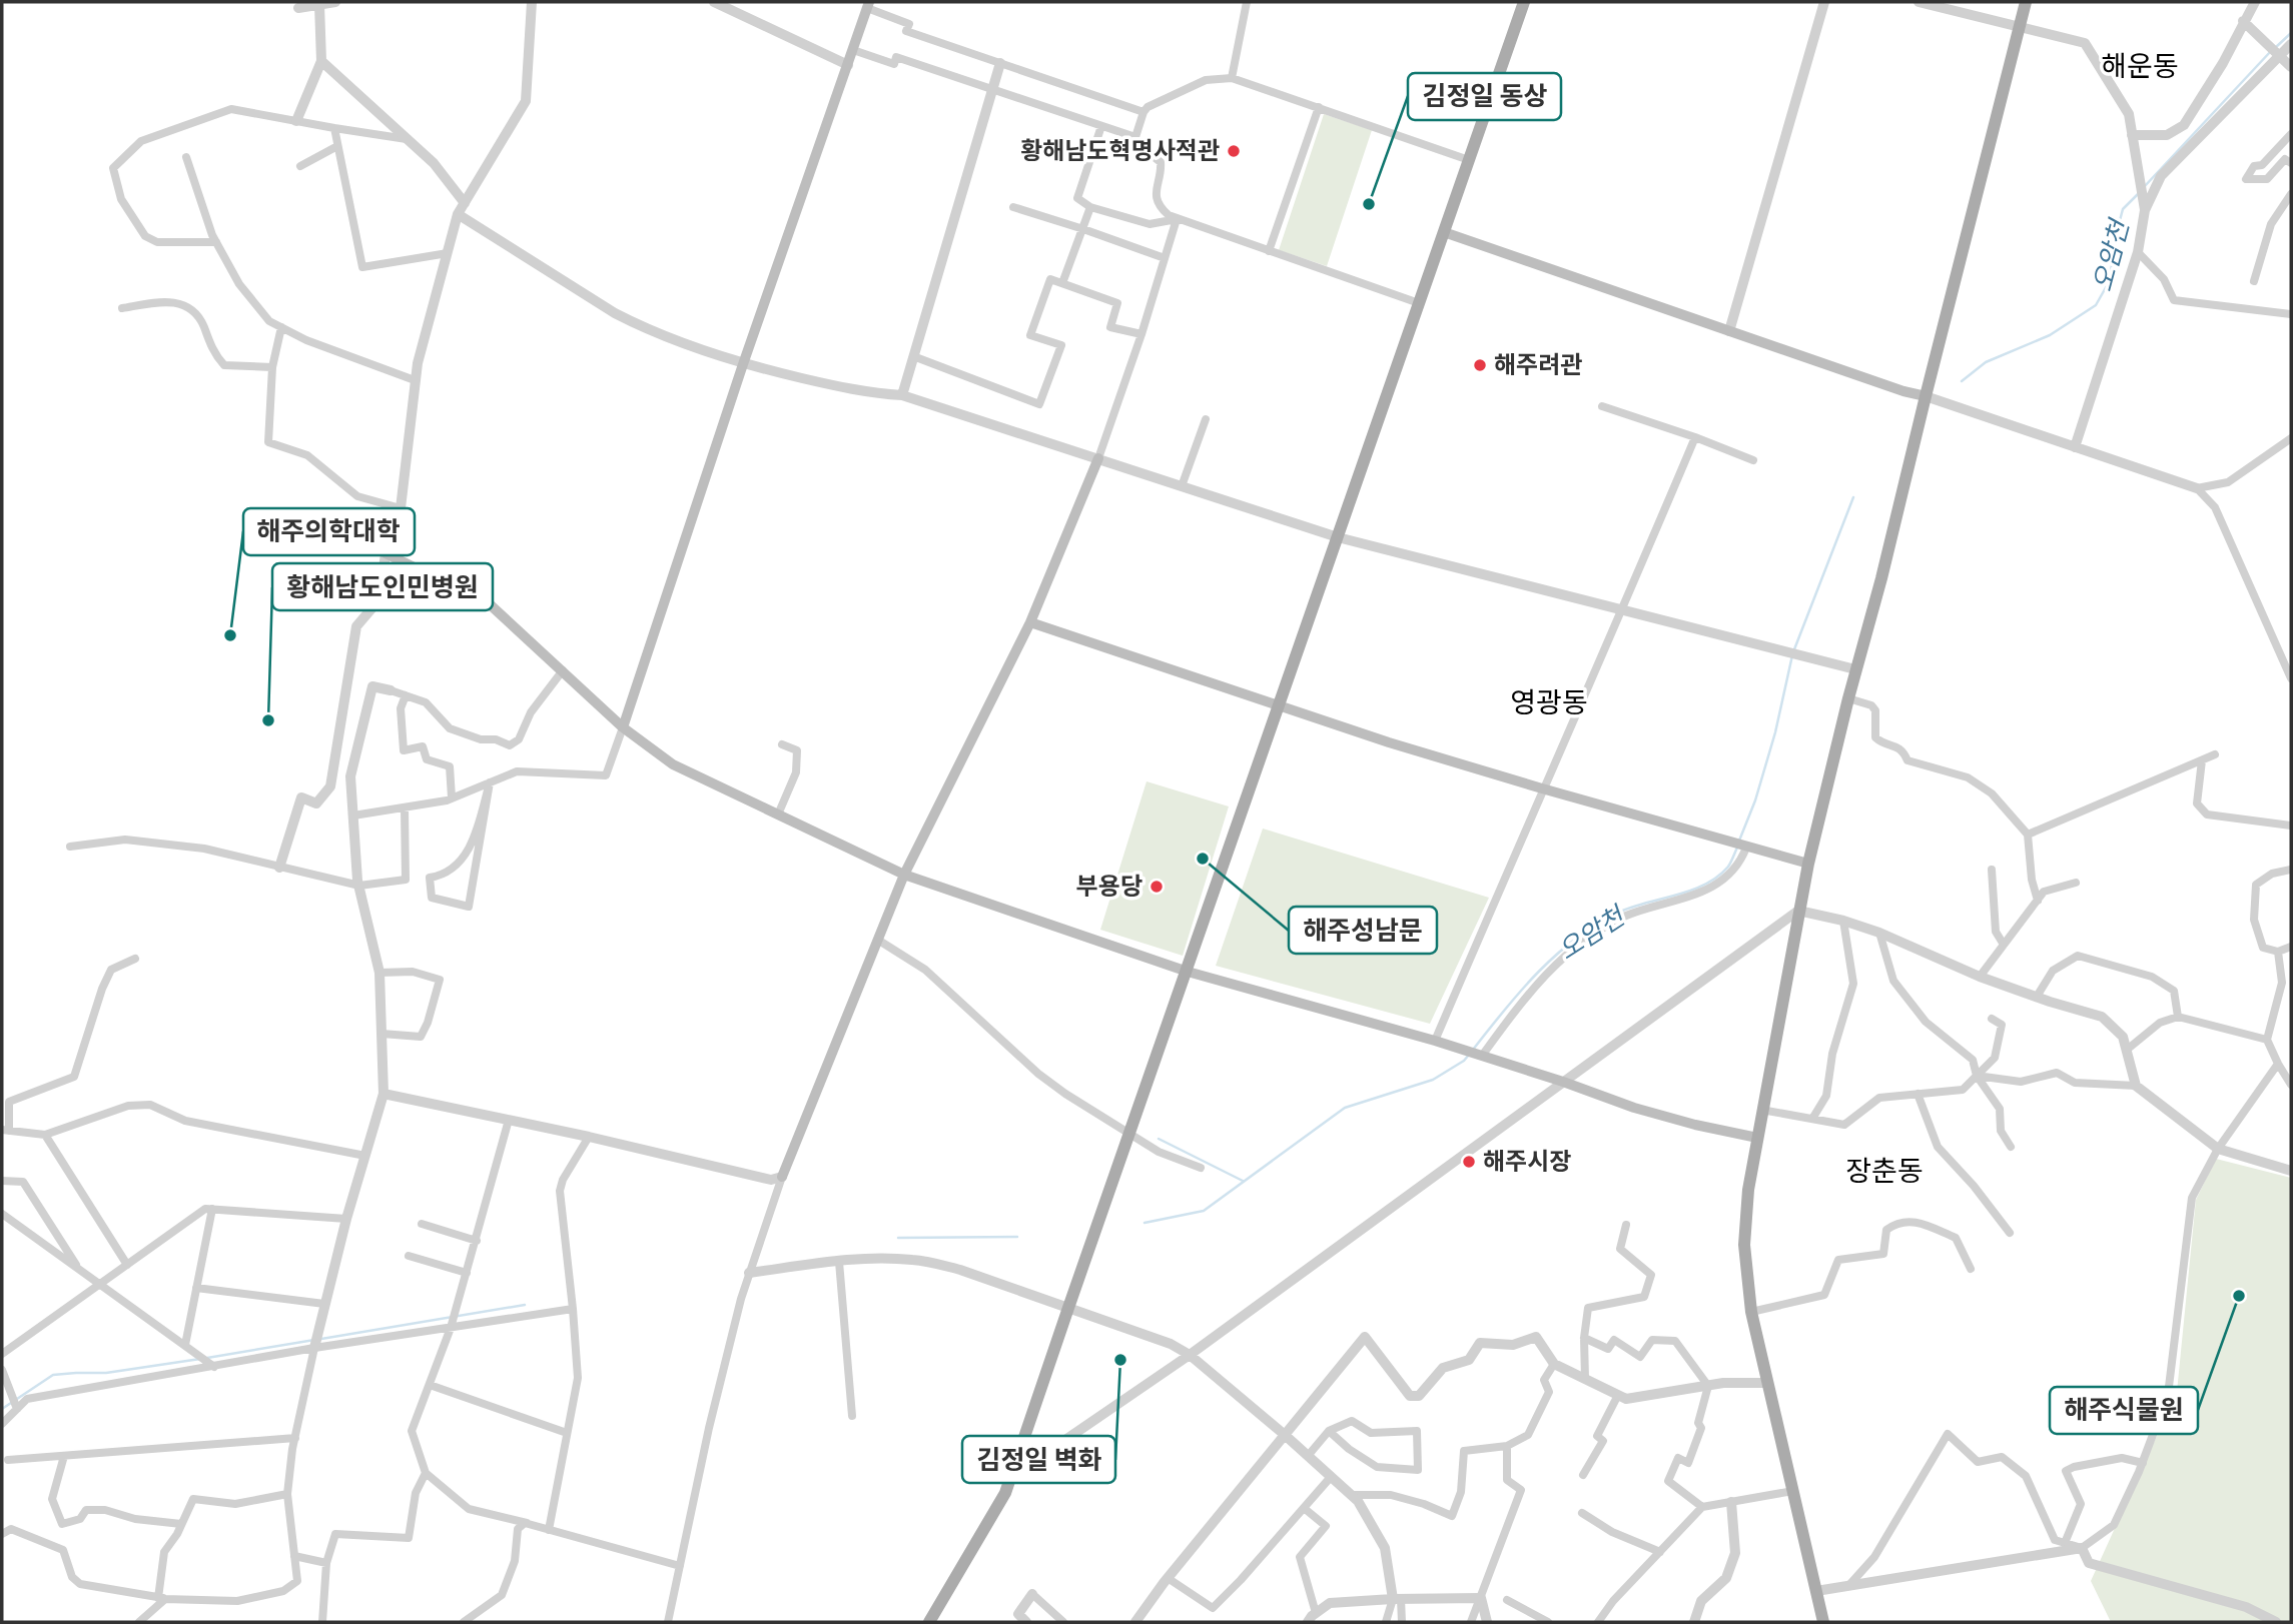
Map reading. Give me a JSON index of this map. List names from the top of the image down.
{
  "districts": ["해운동", "영광동", "장춘동"],
  "water": ["오암천"],
  "places": [
    "황해남도혁명사적관",
    "김정일 동상",
    "해주려관",
    "해주의학대학",
    "황해남도인민병원",
    "해주성남문",
    "부용당",
    "해주시장",
    "해주식물원",
    "김정일 벽화"
  ]
}
